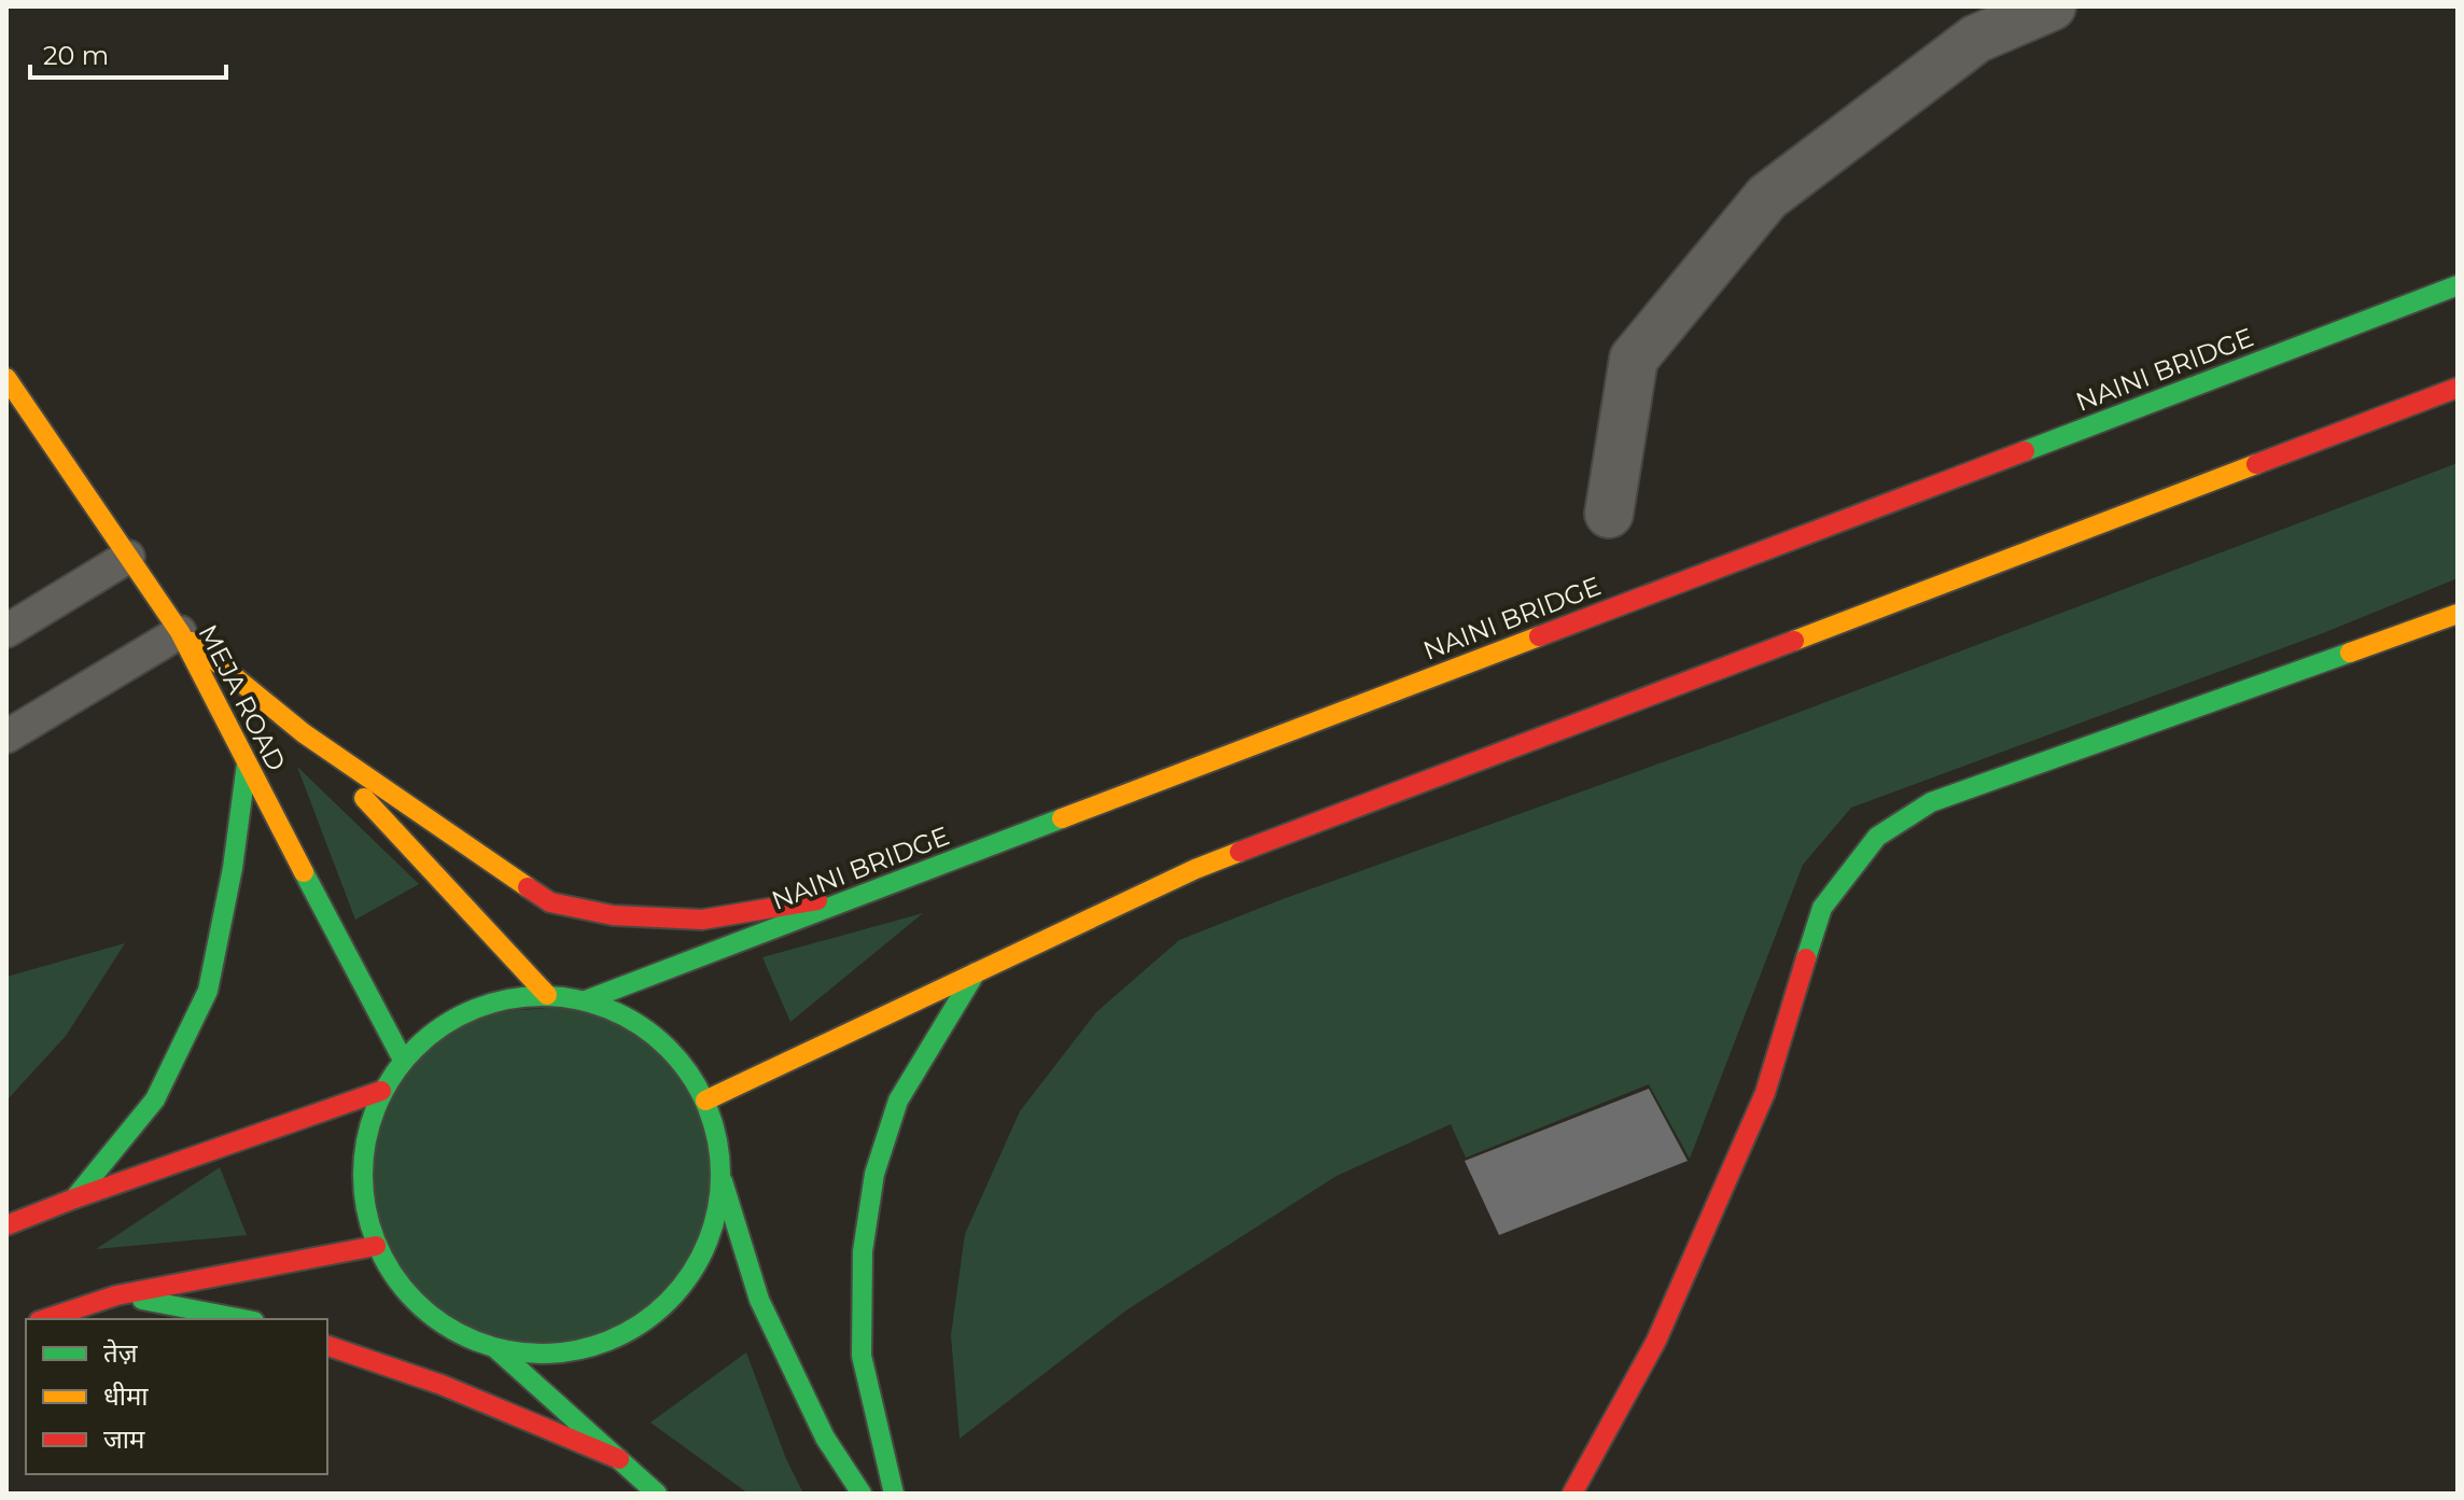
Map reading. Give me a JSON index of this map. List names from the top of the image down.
{
  "streets": {
    "main road": ["NAINI BRIDGE", "MEJA ROAD"]
  },
  "crossings": [
    ["NAINI BRIDGE", "MEJA ROAD"]
  ],
  "legend": ["तेज़", "धीमा", "जाम"],
  "scale_bar": "20 m"
}
